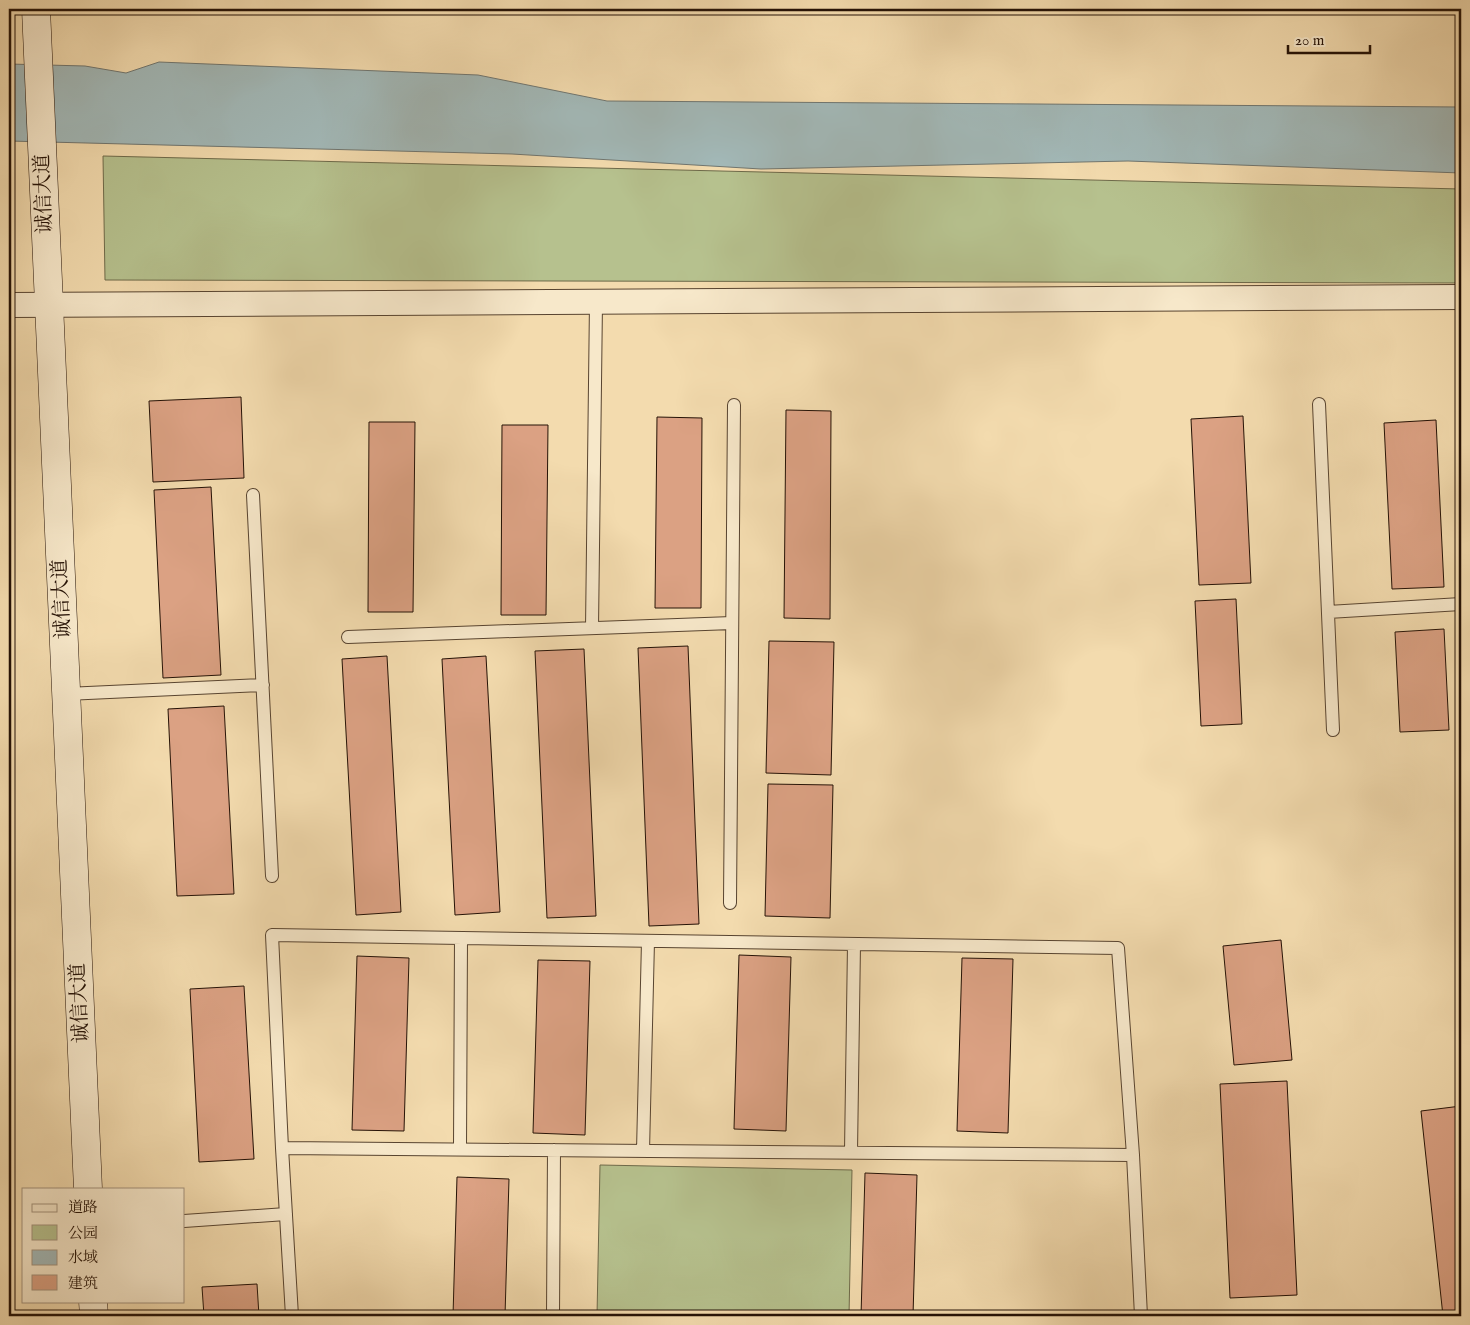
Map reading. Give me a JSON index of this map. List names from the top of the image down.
{
  "streets": {
    "main road": ["诚信大道"]
  },
  "legend": [
    "道路",
    "公园",
    "水域",
    "建筑"
  ],
  "scale_bar": "20 m"
}
